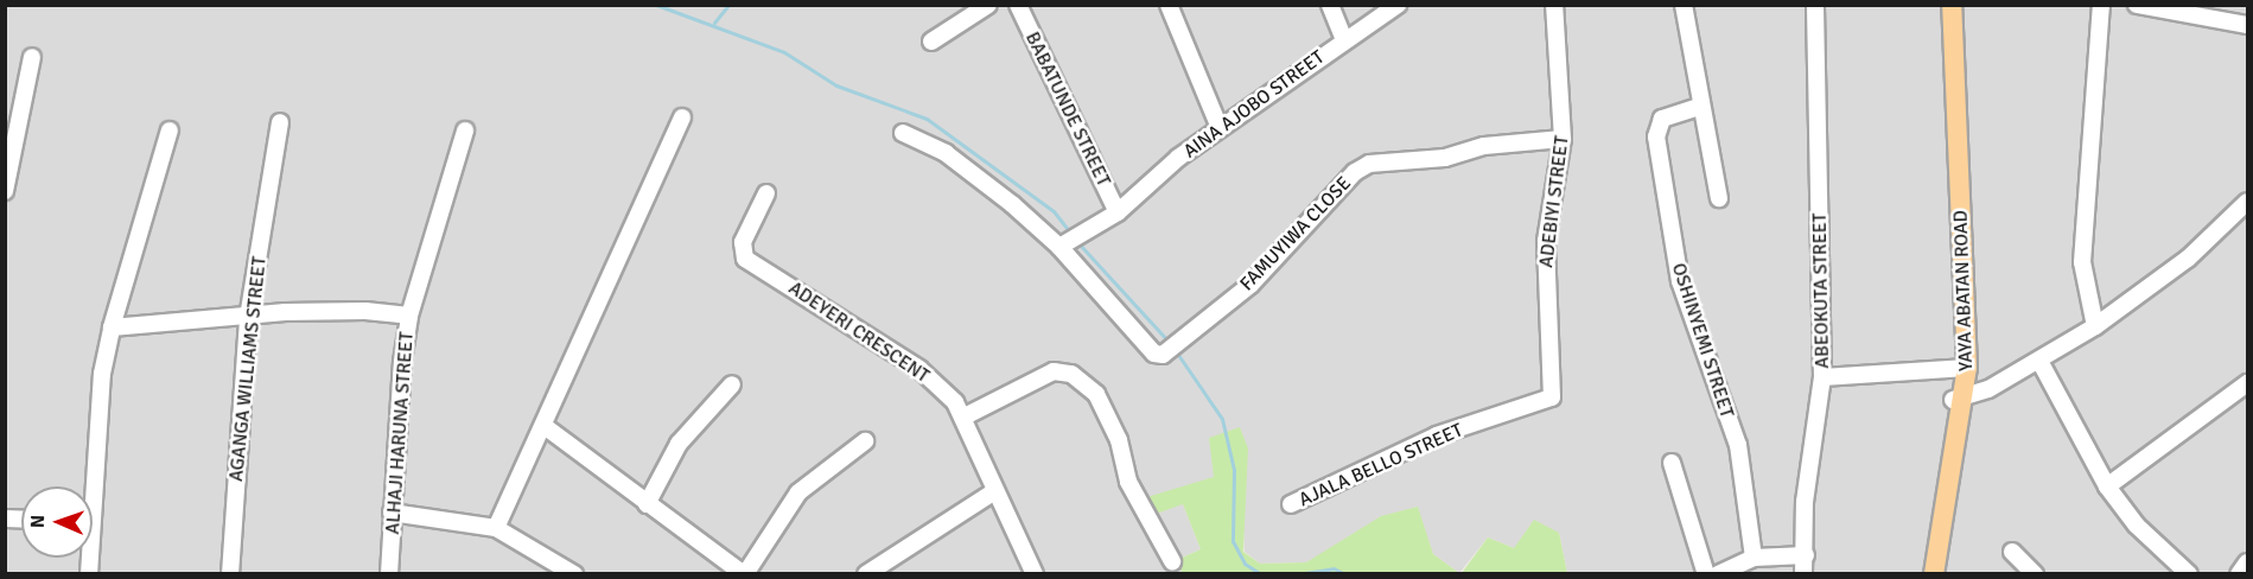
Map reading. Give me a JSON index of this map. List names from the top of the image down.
{
  "streets": {
    "main road": ["YAYA ABATAN ROAD"],
    "street": [
      "AINA AJOBO STREET",
      "BABATUNDE STREET",
      "ADEBIYI STREET",
      "FAMUYIWA CLOSE",
      "ABEOKUTA STREET",
      "ADEYERI CRESCENT",
      "OSHINYEMI STREET",
      "AGANGA WILLIAMS STREET",
      "ALHAJI HARUNA STREET",
      "AJALA BELLO STREET"
    ]
  },
  "crossings": [
    ["AINA AJOBO STREET", "BABATUNDE STREET"],
    ["AINA AJOBO STREET", "FAMUYIWA CLOSE"],
    ["ADEBIYI STREET", "FAMUYIWA CLOSE"],
    ["ADEBIYI STREET", "AJALA BELLO STREET"]
  ],
  "north": "left"
}
